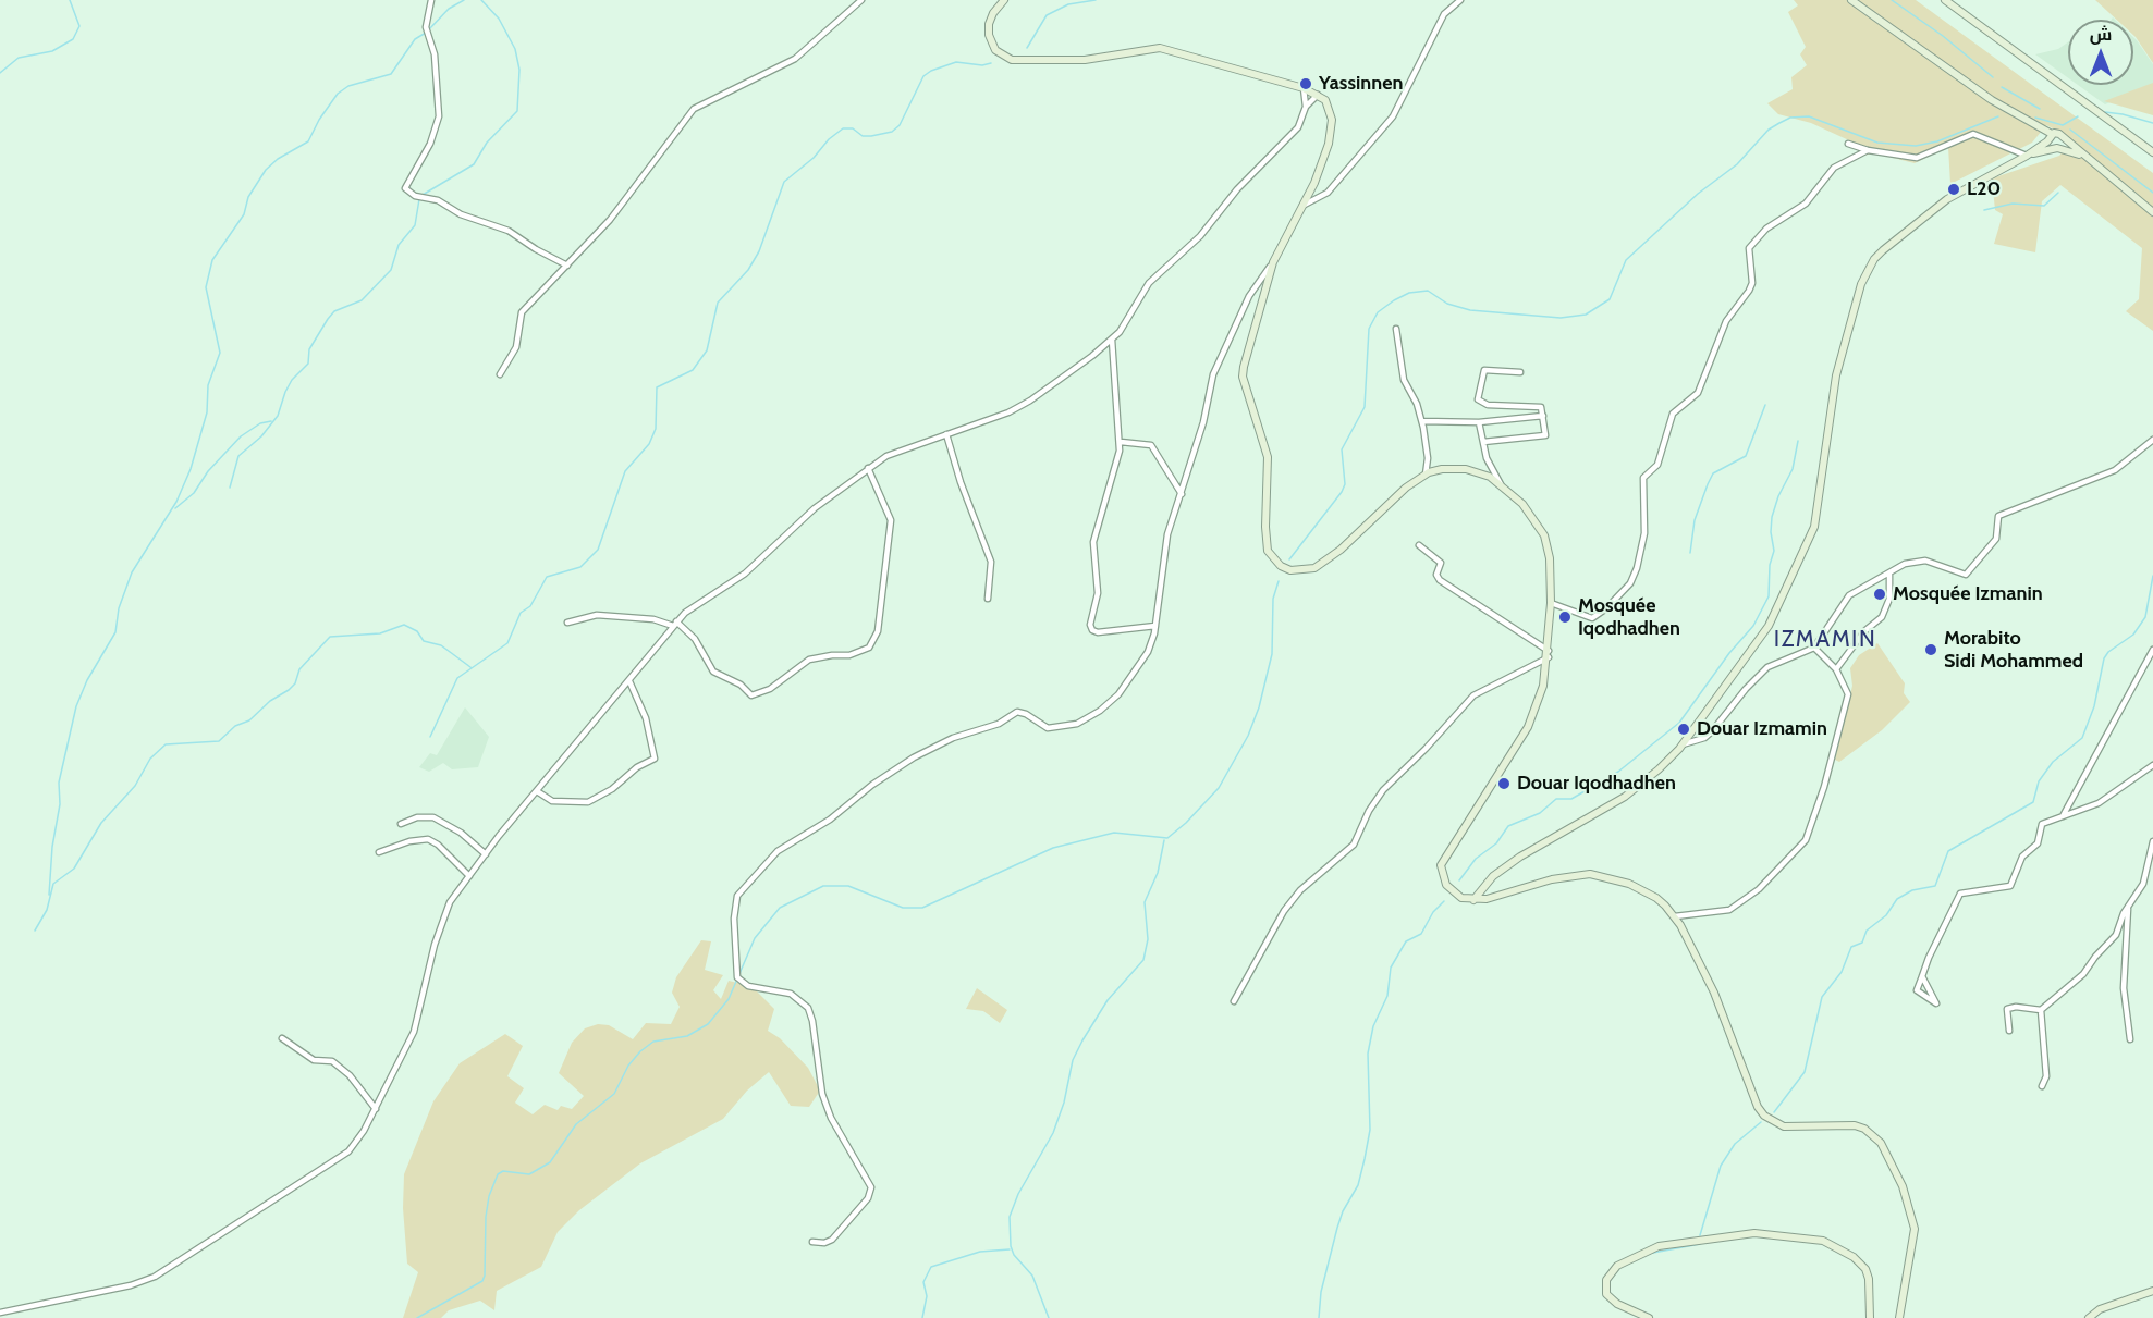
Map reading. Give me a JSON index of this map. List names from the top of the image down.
{
  "districts": ["IZMAMIN"],
  "places": [
    "Yassinnen",
    "L20",
    "Mosquée Izmanin",
    "Mosquée Iqodhadhen",
    "Morabito Sidi Mohammed",
    "Douar Izmamin",
    "Douar Iqodhadhen"
  ],
  "north": "top"
}
